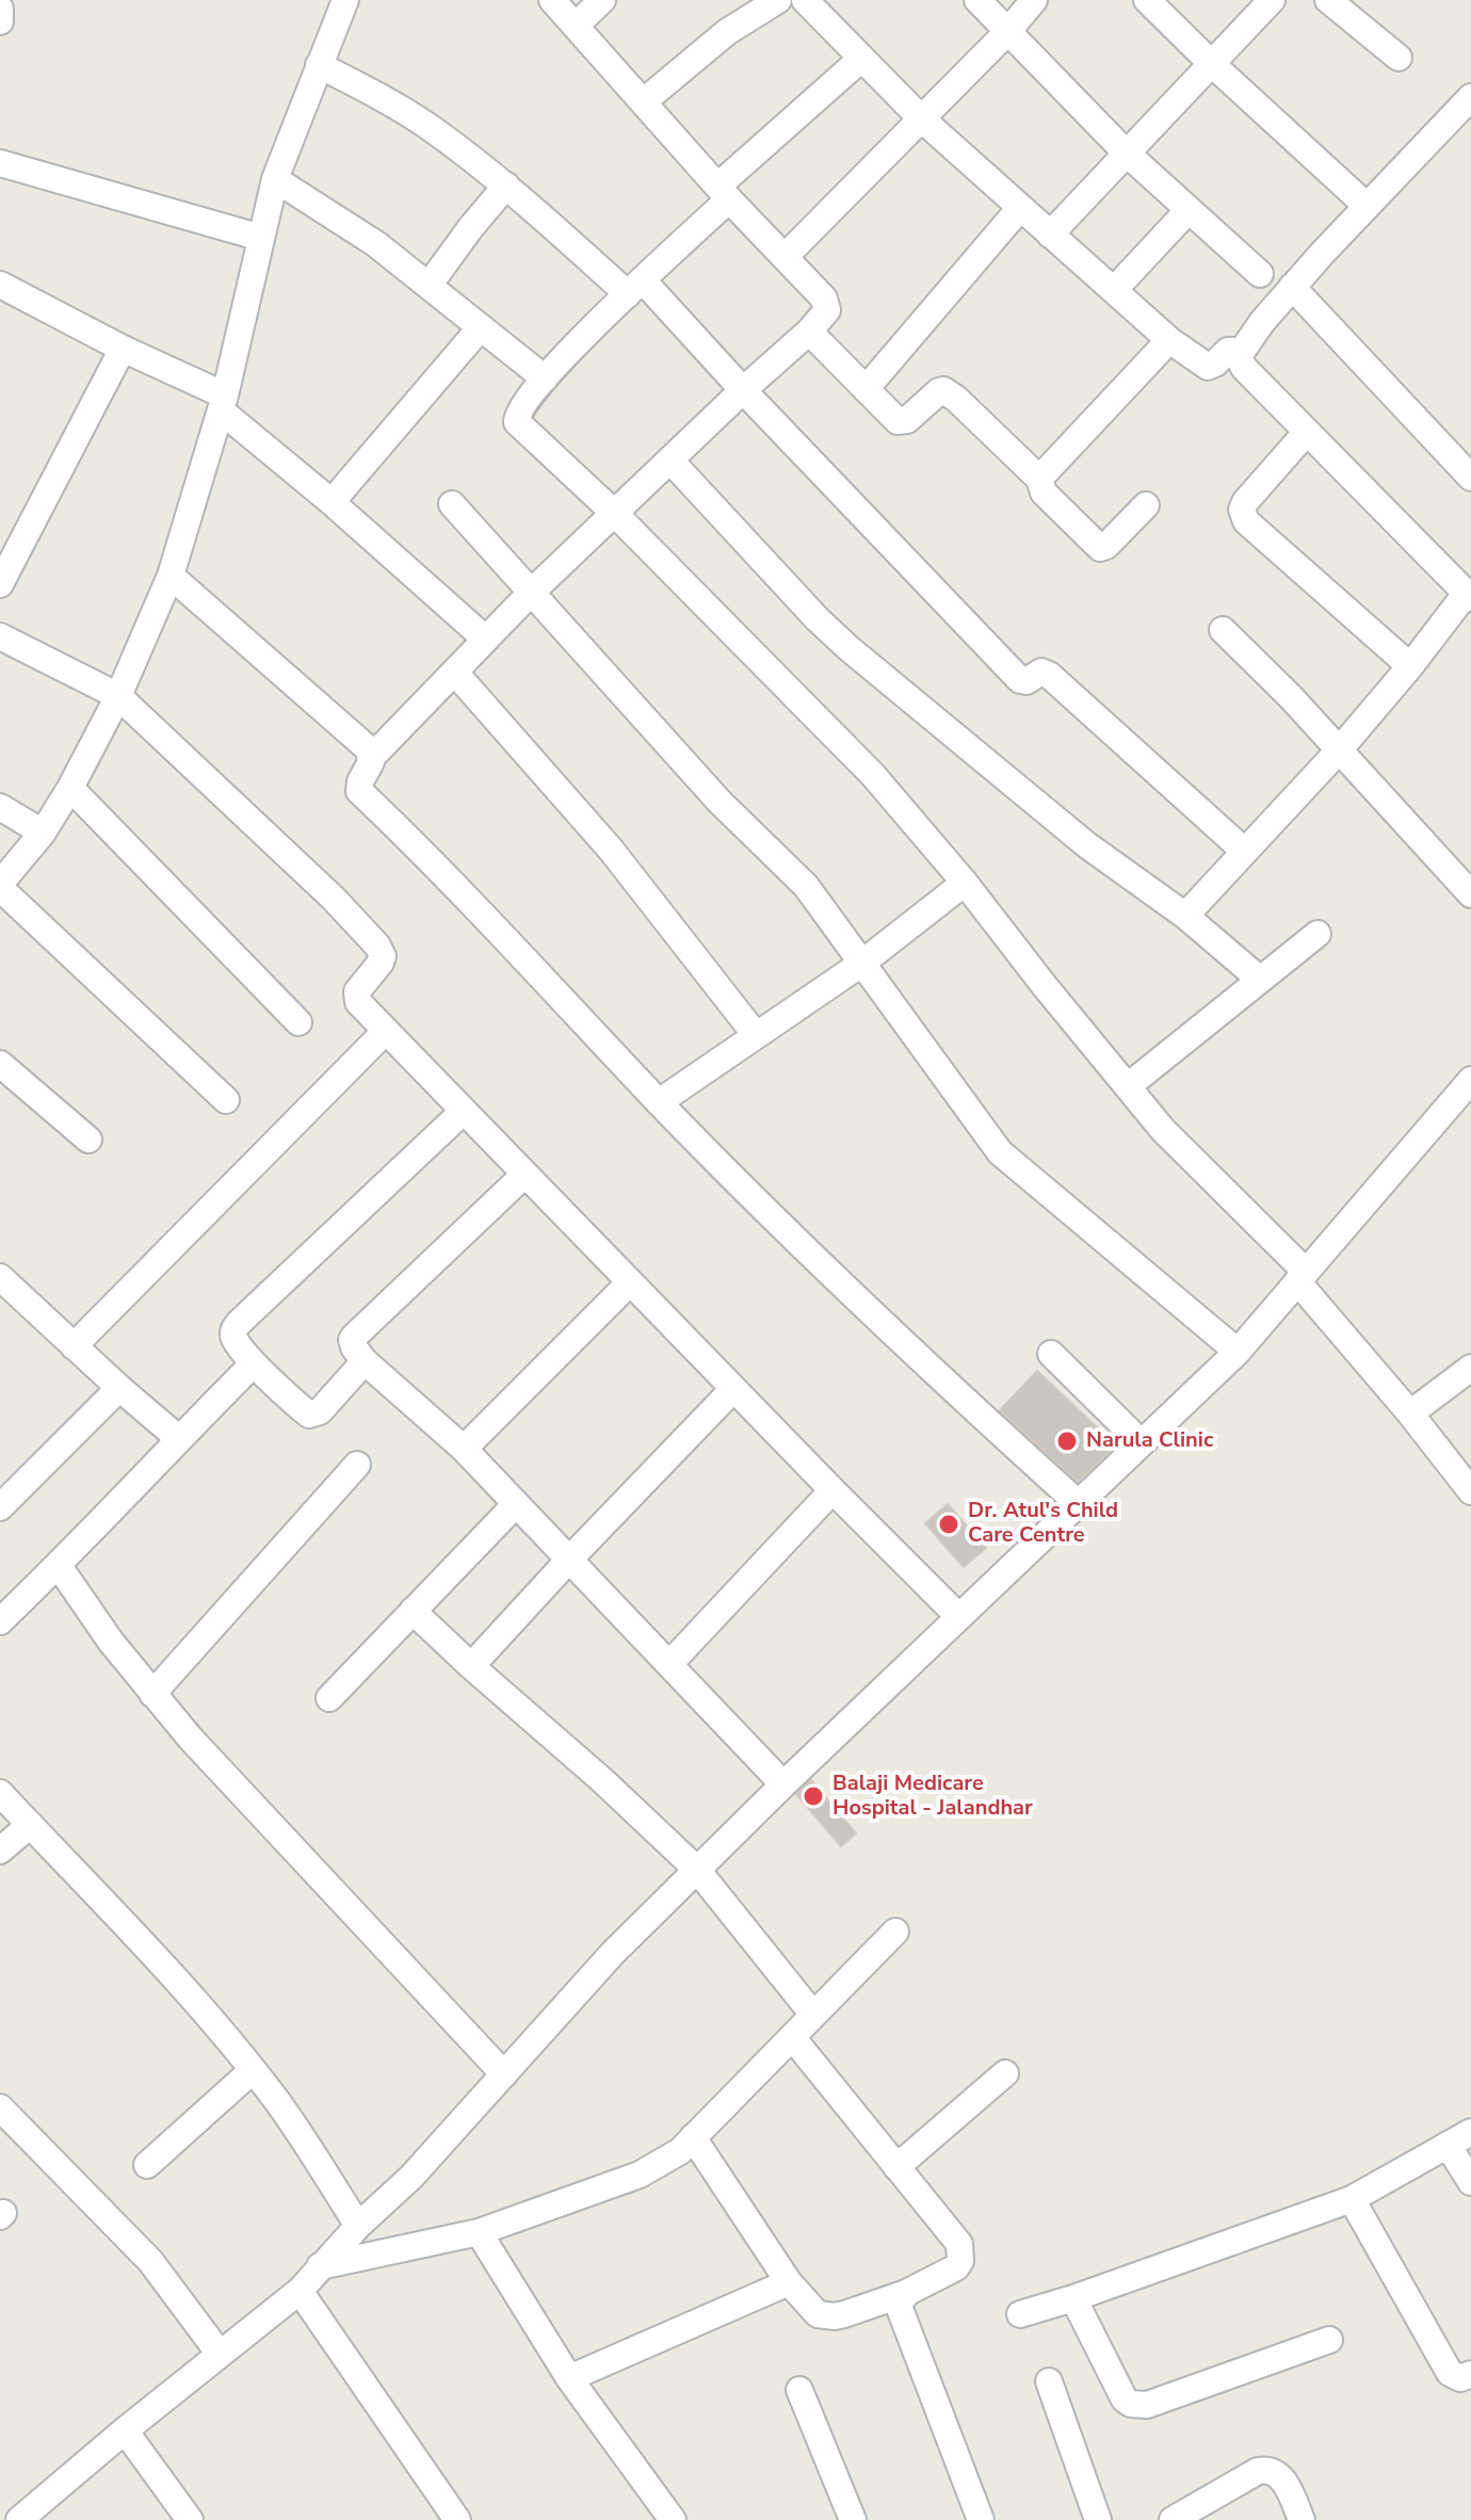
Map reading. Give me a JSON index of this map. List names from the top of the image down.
{
  "places": ["Narula Clinic", "Dr. Atul's Child Care Centre", "Balaji Medicare Hospital - Jalandhar"]
}
